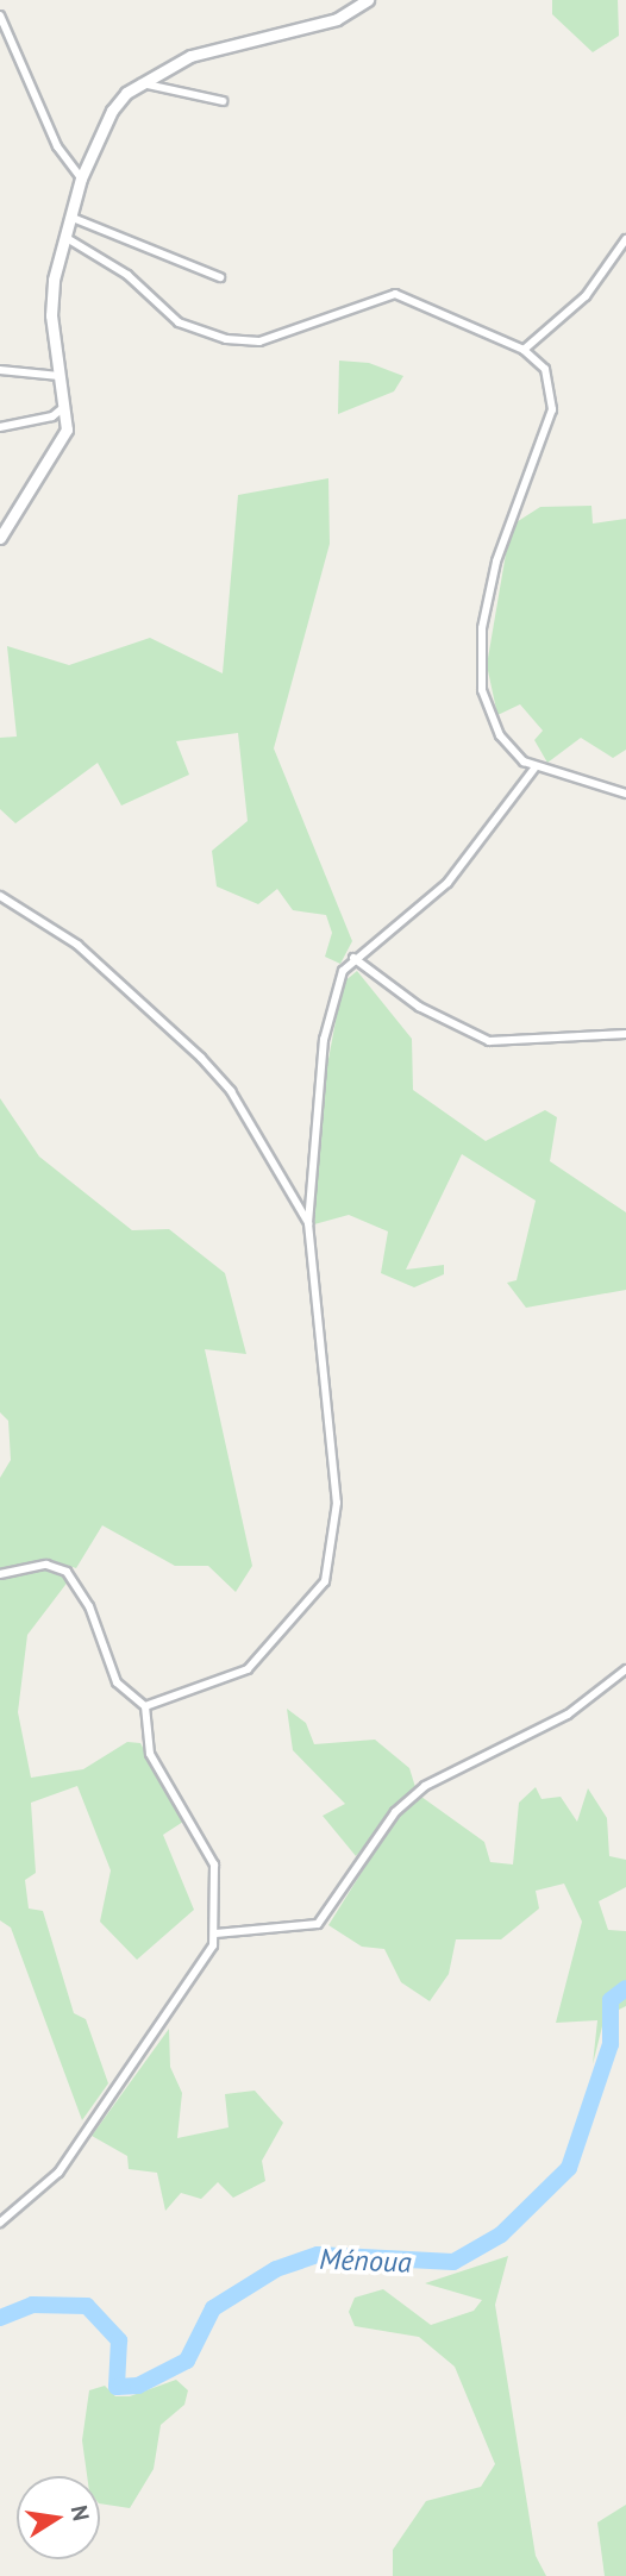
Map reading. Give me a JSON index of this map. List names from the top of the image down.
{
  "water": ["Ménoua"],
  "north": "right"
}
